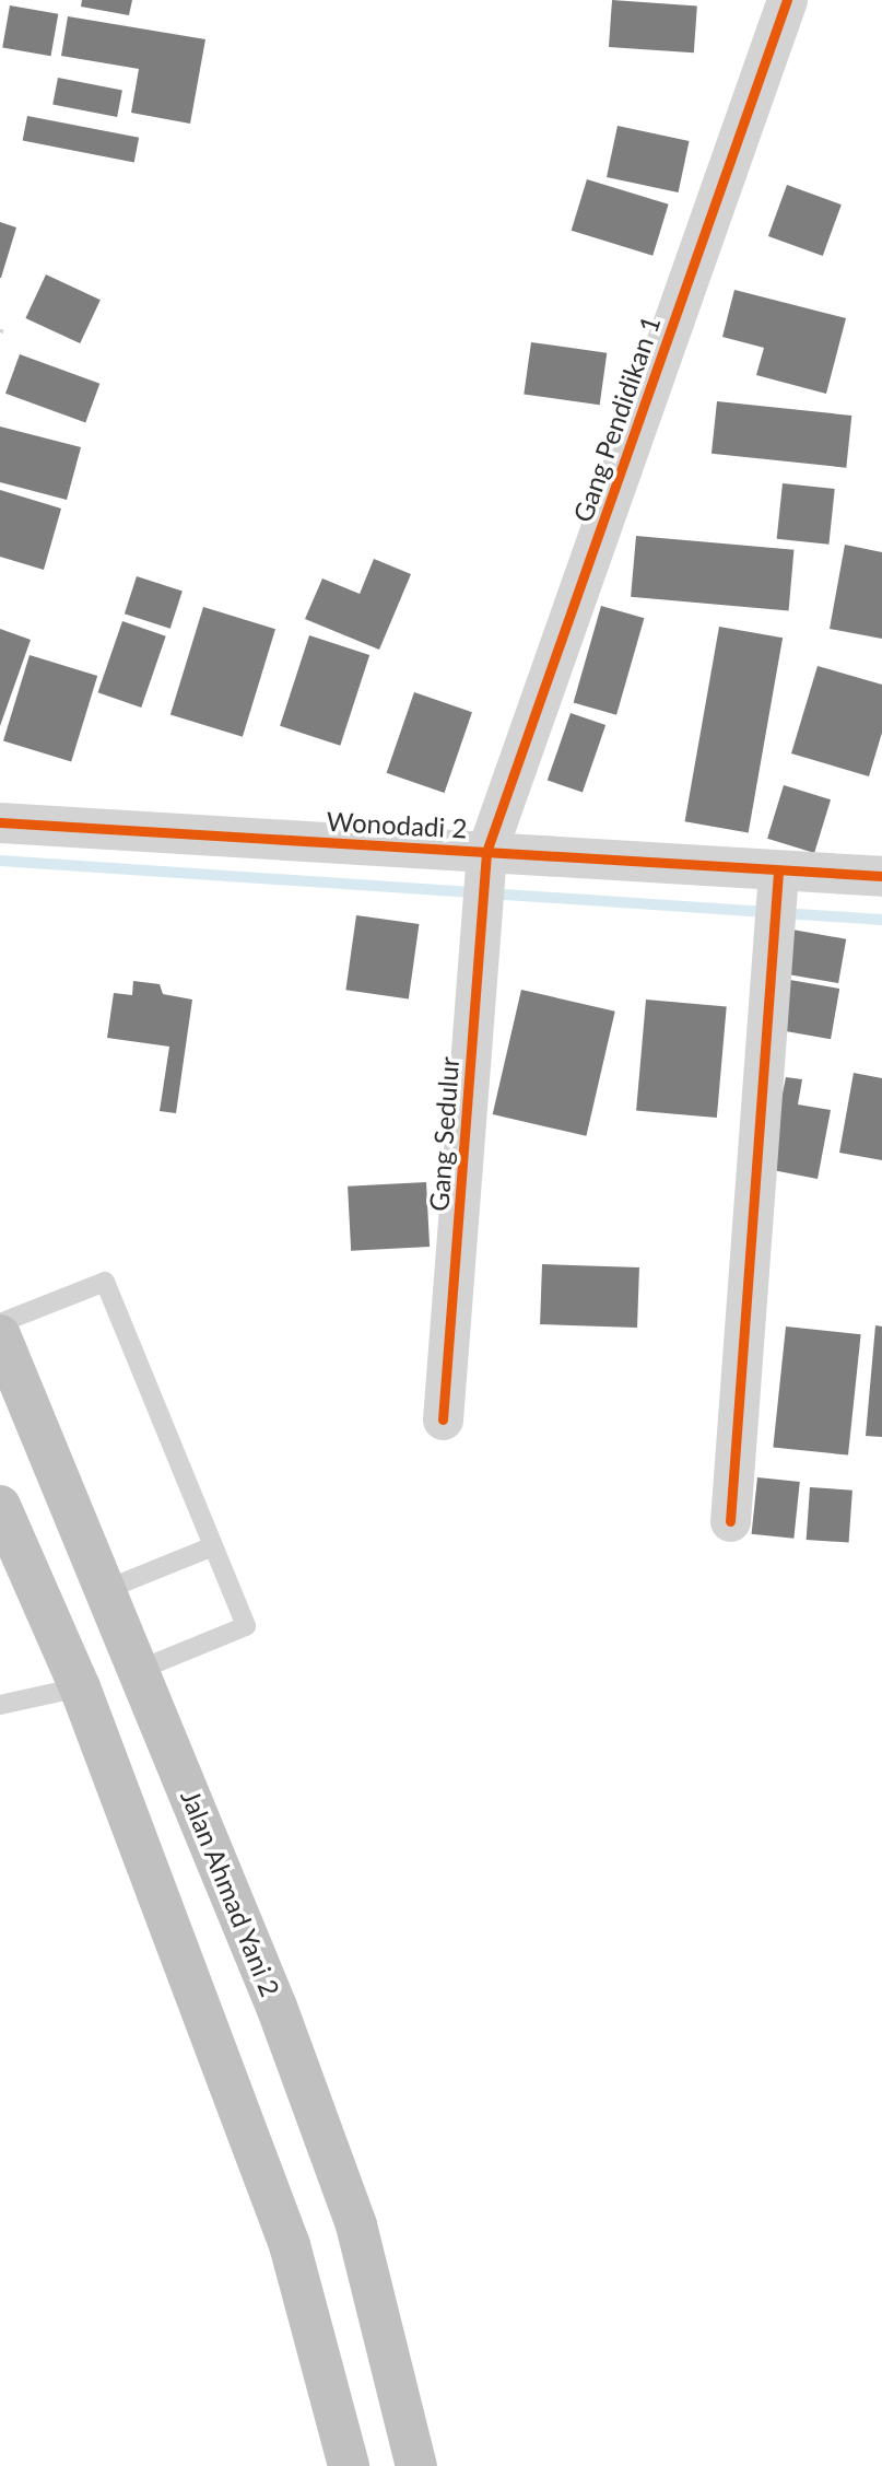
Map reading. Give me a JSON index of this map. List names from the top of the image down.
{
  "streets": {
    "highway": ["Jalan Ahmad Yani 2"],
    "street": ["Gang Pendidikan 1", "Wonodadi 2", "Gang Sedulur"]
  },
  "crossings": [
    ["Gang Pendidikan 1", "Wonodadi 2"],
    ["Gang Pendidikan 1", "Gang Sedulur"],
    ["Wonodadi 2", "Gang Sedulur"]
  ]
}
